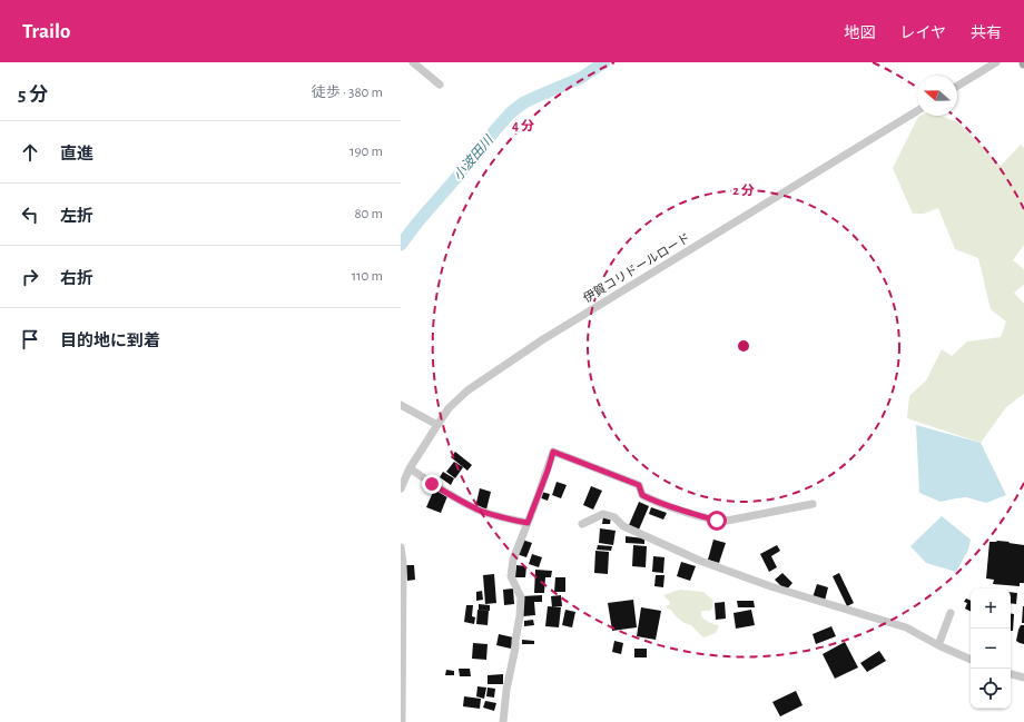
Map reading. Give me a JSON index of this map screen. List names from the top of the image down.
{
  "streets": {
    "street": ["伊賀コリドールロード"]
  },
  "water": ["小波田川"],
  "north": "left",
  "page": {
    "header": "Trailo",
    "nav": ["地図", "レイヤ", "共有"],
    "heading": ["5 分", "徒歩 · 380 m"],
    "list": [
      ["直進", "190 m"],
      ["左折", "80 m"],
      ["右折", "110 m"],
      "目的地に到着"
    ],
    "map_buttons": ["+", "−"]
  },
  "rings": ["4 分", "2 分"]
}
